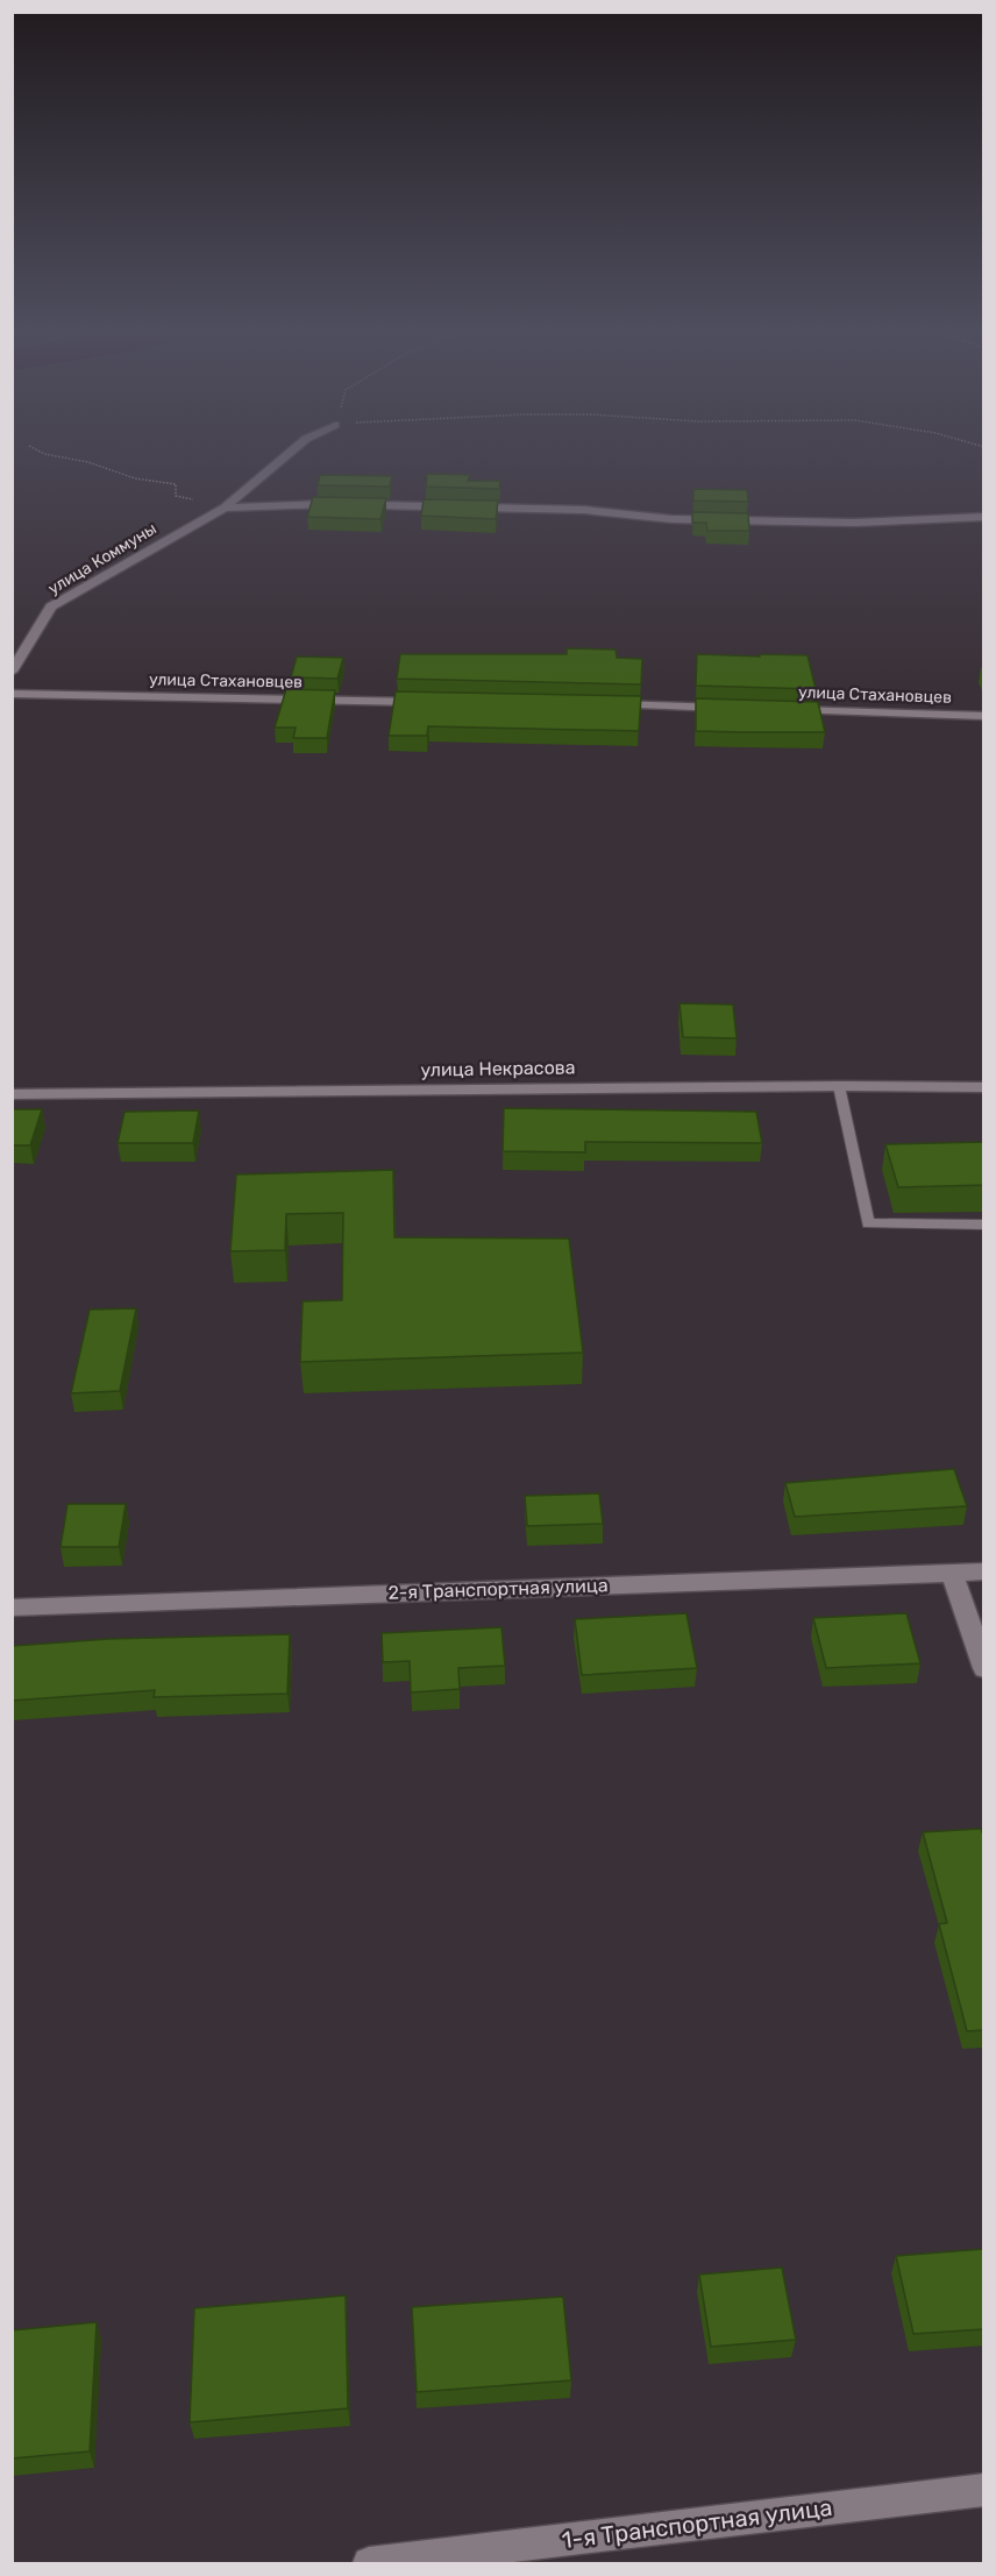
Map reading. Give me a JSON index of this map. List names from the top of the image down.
{
  "streets": {
    "street": [
      "улица Коммуны",
      "улица Стахановцев",
      "улица Некрасова",
      "2-я Транспортная улица",
      "1-я Транспортная улица"
    ]
  }
}
